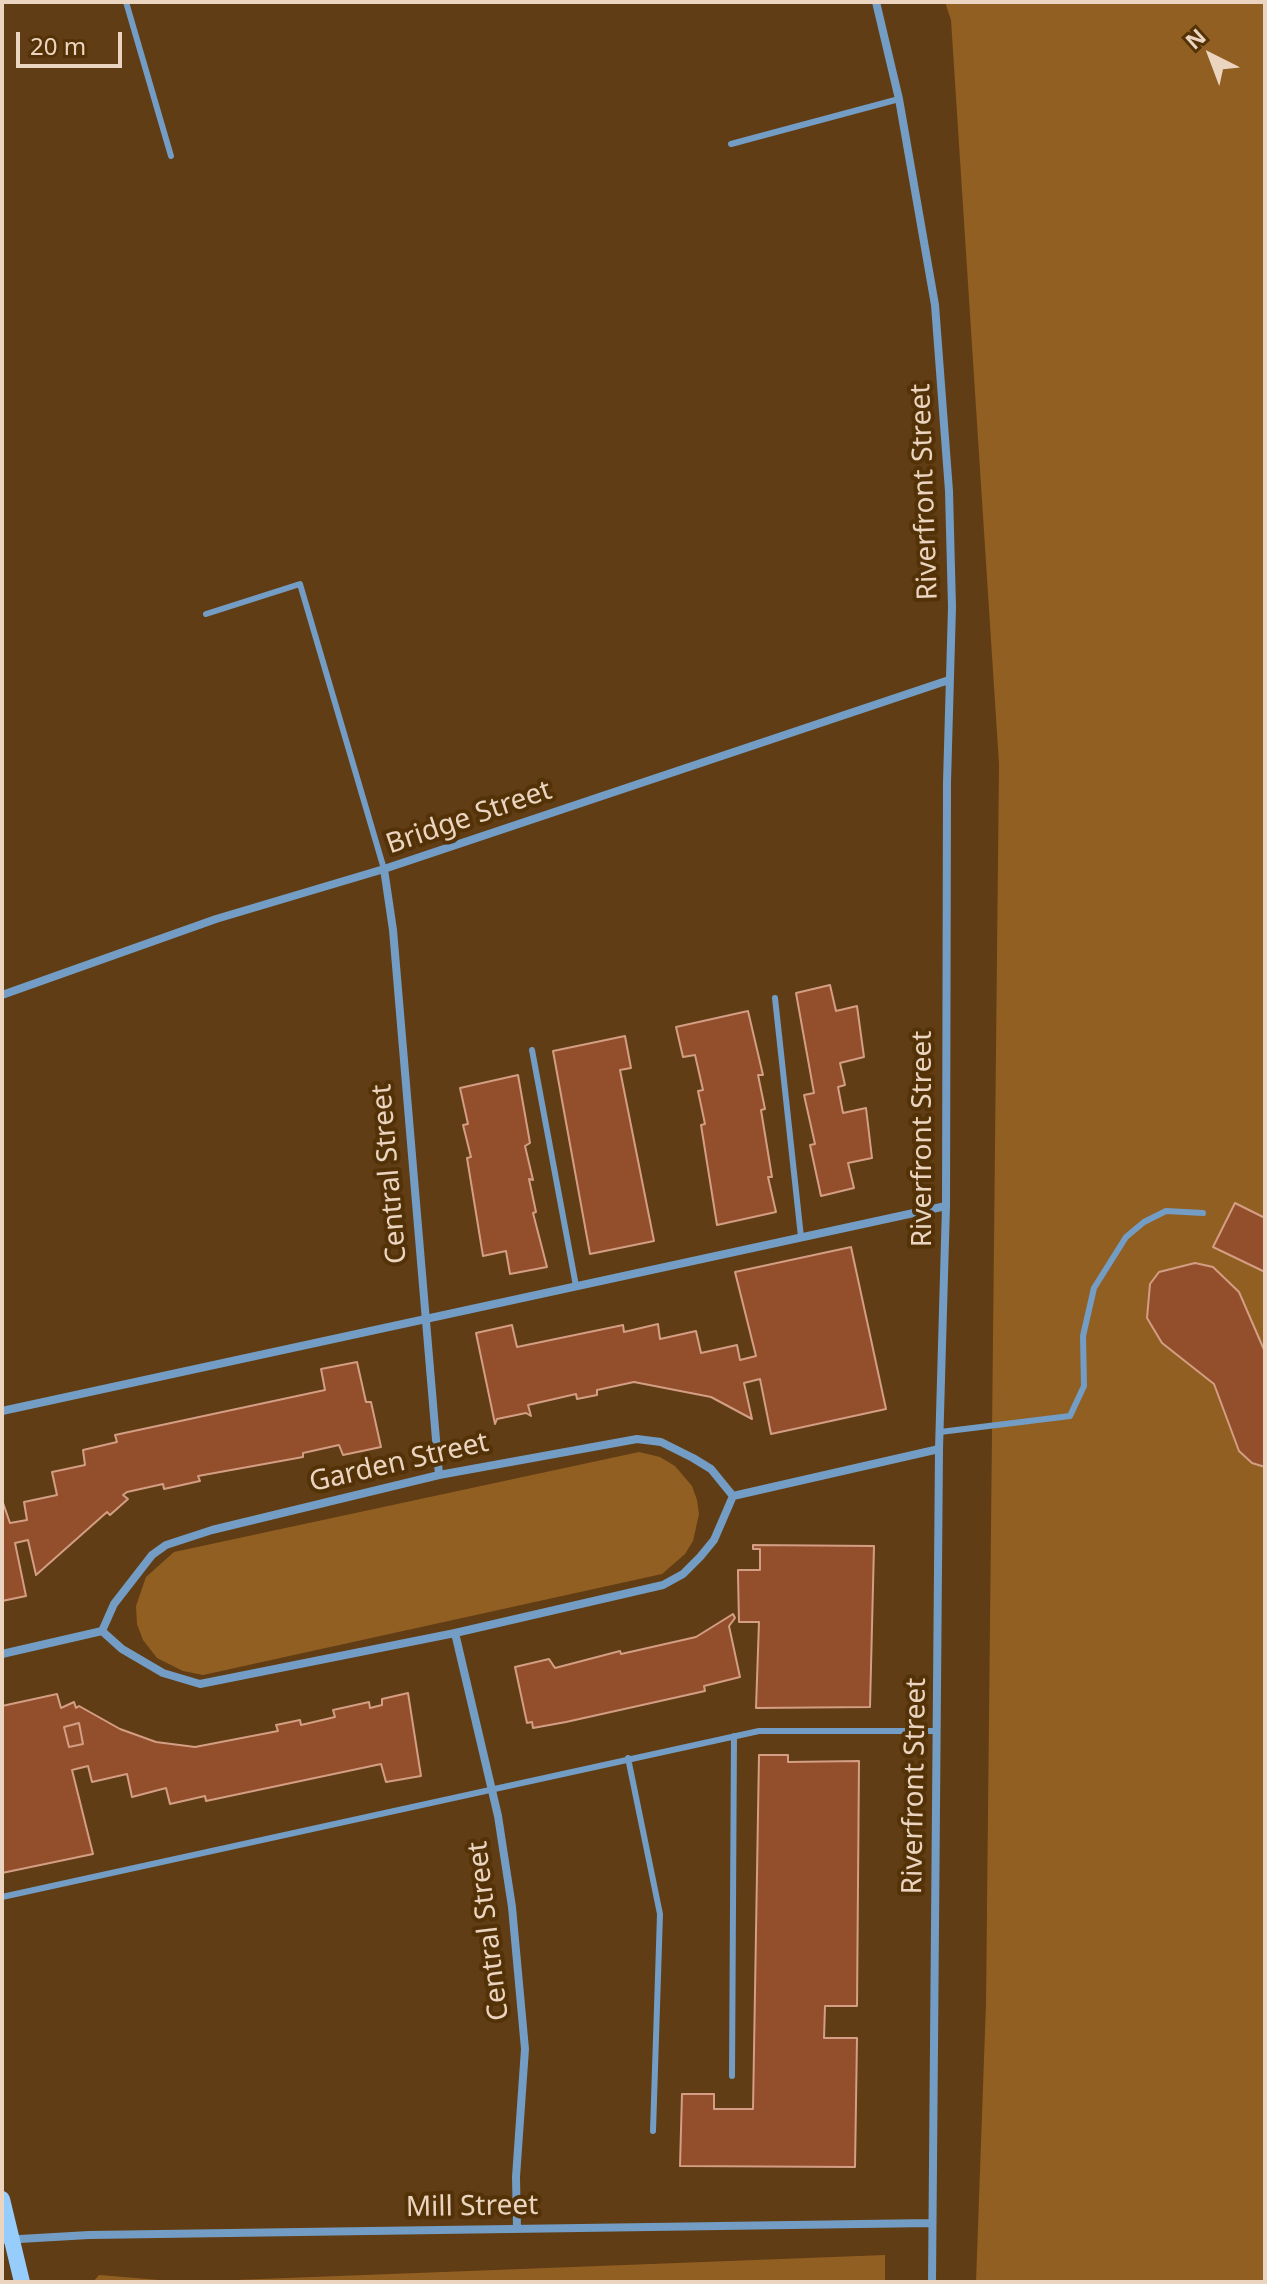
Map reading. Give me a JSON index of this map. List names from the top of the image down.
{
  "streets": {
    "street": [
      "Riverfront Street",
      "Bridge Street",
      "Central Street",
      "Garden Street",
      "Mill Street"
    ]
  },
  "crossings": [
    ["Riverfront Street", "Bridge Street"],
    ["Riverfront Street", "Mill Street"],
    ["Bridge Street", "Central Street"],
    ["Central Street", "Garden Street"],
    ["Central Street", "Mill Street"]
  ],
  "scale_bar": "20 m",
  "north": "top left"
}
